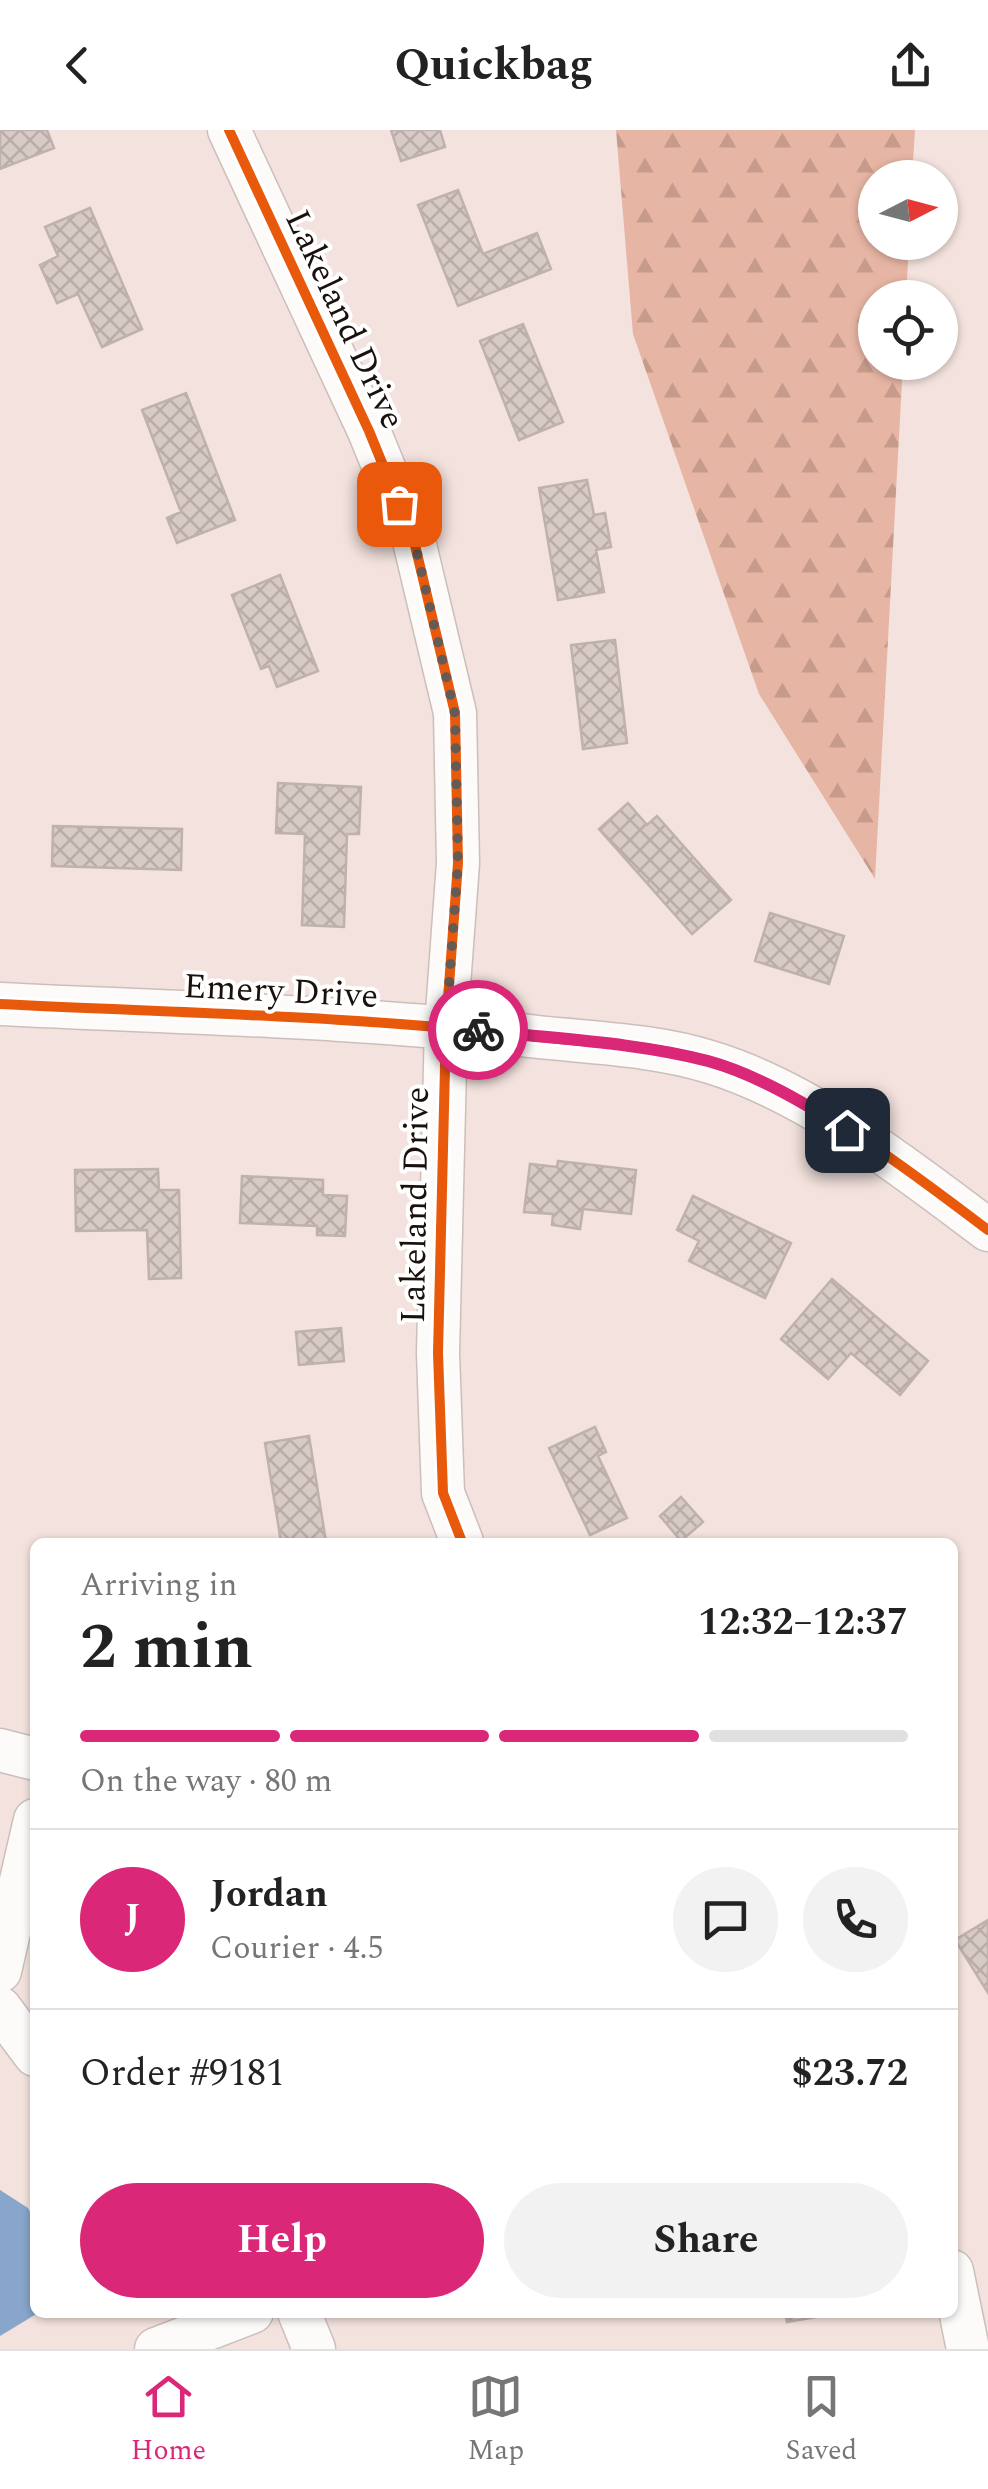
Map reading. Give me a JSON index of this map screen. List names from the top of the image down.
{
  "streets": {
    "street": ["Lakeland Drive", "Emery Drive"]
  },
  "crossings": [
    ["Lakeland Drive", "Emery Drive"]
  ],
  "north": "right",
  "page": {
    "header": "Quickbag",
    "heading": ["2 min", "Arriving in", "12:32–12:37"],
    "panel": [
      "Jordan",
      "Courier · 4.5",
      "Order #9181",
      "$23.72"
    ],
    "bar": "On the way · 80 m",
    "round": "J",
    "buttons": ["Help", "Share"],
    "tabs": ["Home", "Map", "Saved"]
  }
}
